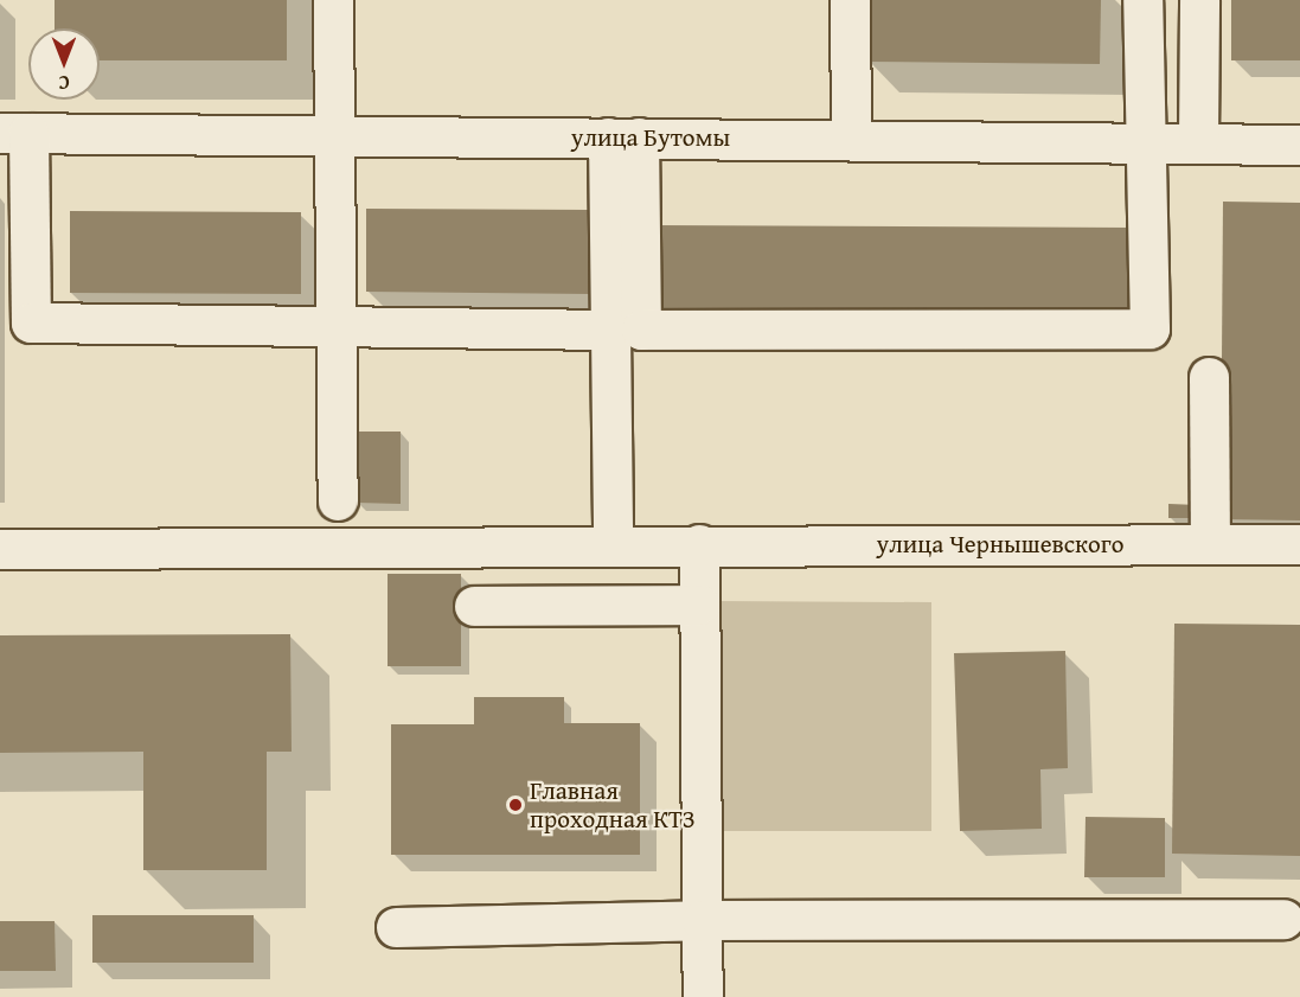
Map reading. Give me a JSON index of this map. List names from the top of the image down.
{
  "streets": {
    "street": ["улица Бутомы", "улица Чернышевского"]
  },
  "places": ["Главная проходная КТЗ"],
  "north": "bottom"
}
